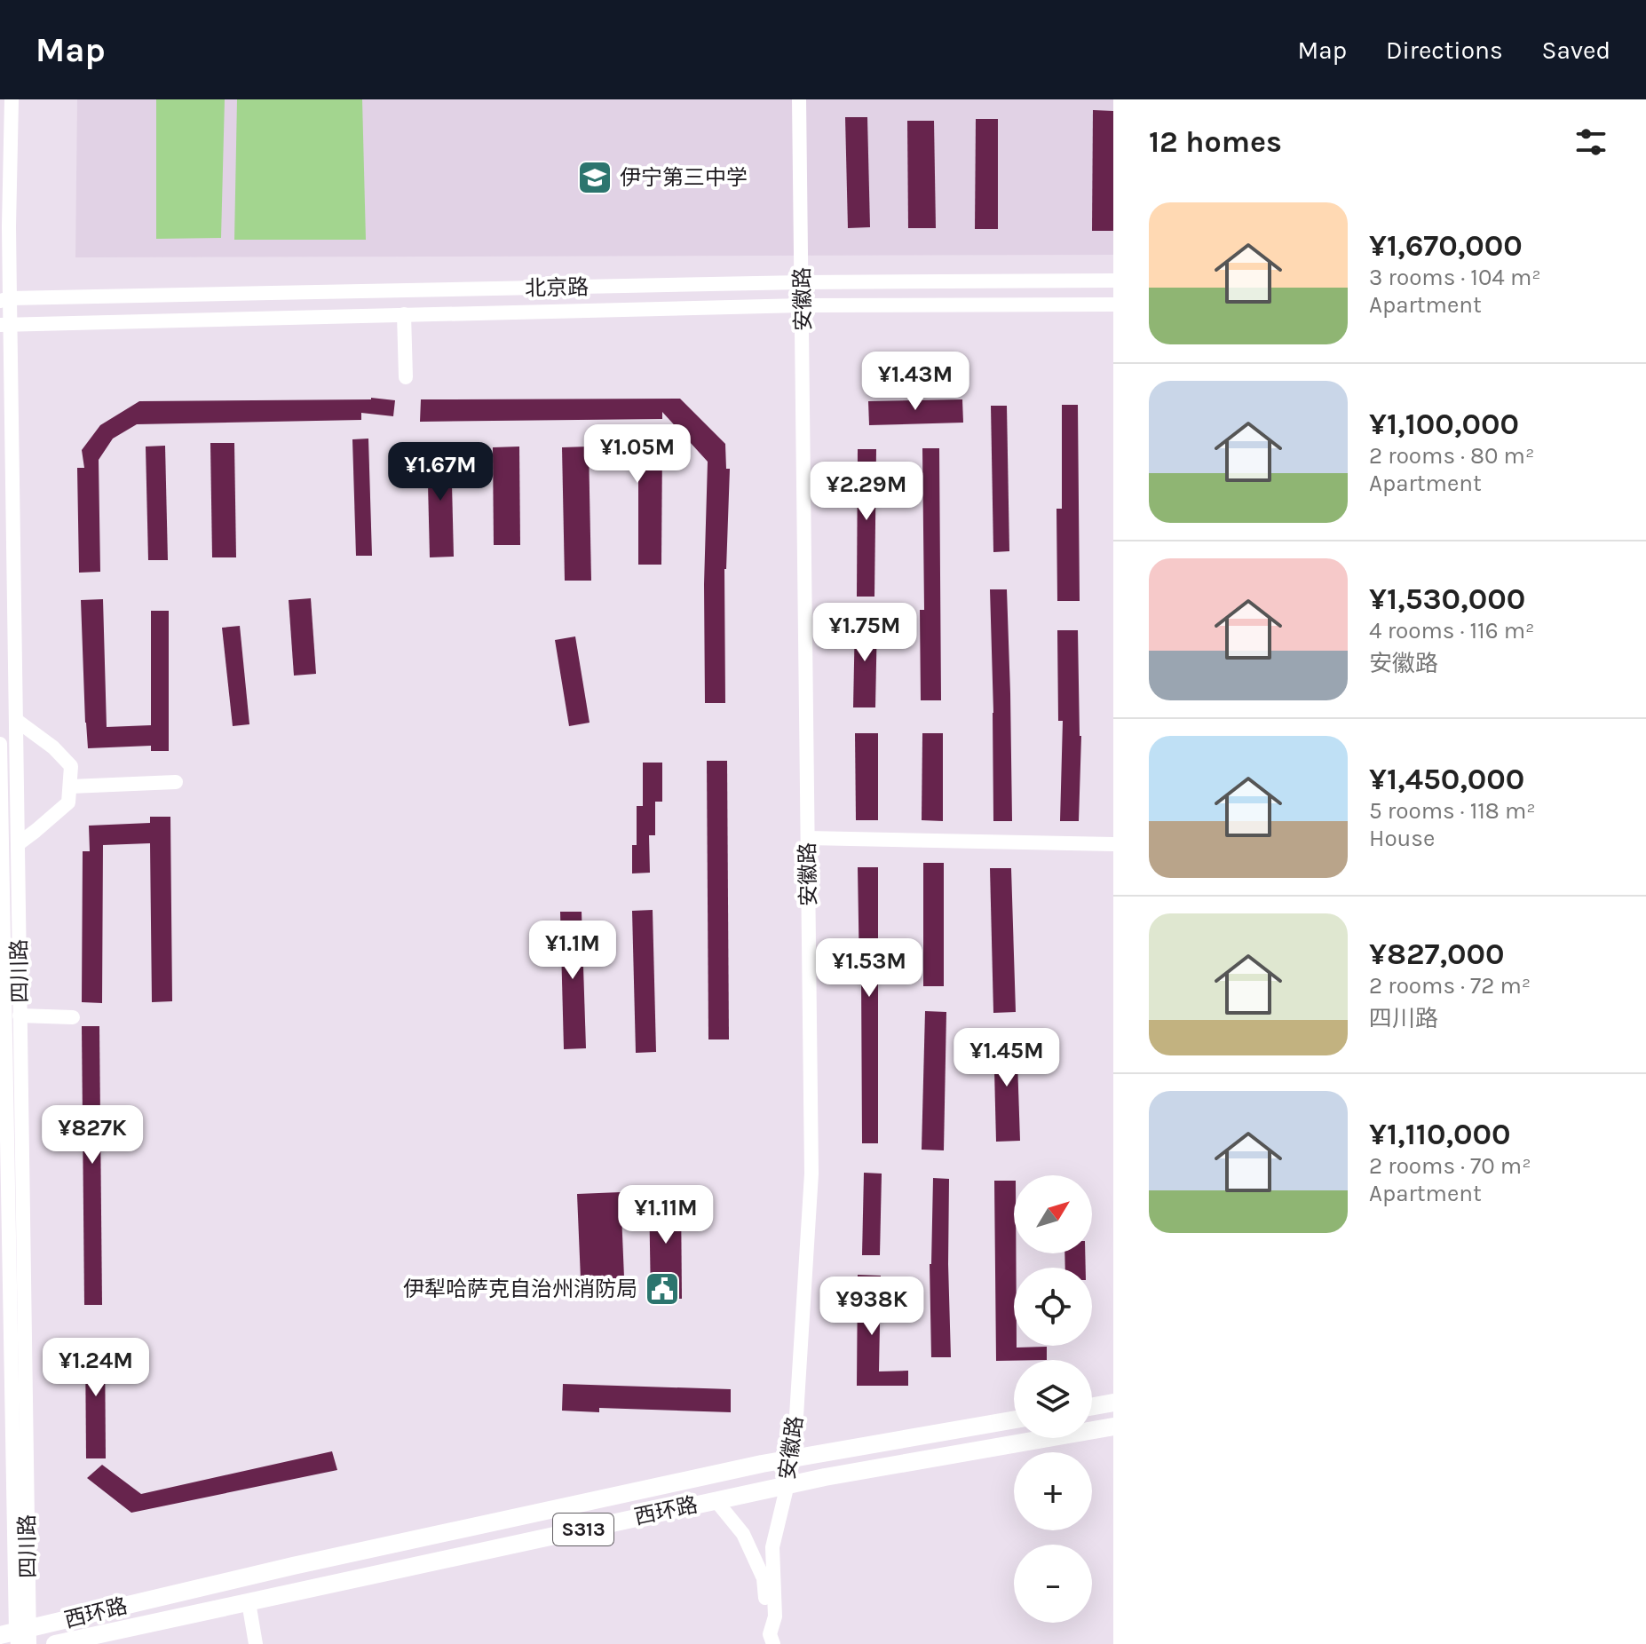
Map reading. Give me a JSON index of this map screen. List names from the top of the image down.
{
  "streets": {
    "main road": ["西环路", "S313"],
    "street": ["北京路", "安徽路", "四川路"]
  },
  "crossings": [
    ["北京路", "安徽路"],
    ["北京路", "四川路"],
    ["安徽路", "西环路"],
    ["四川路", "西环路"]
  ],
  "places": {
    "school or university": ["伊宁第三中学"],
    "public building": ["伊犁哈萨克自治州消防局"]
  },
  "north": "top right",
  "page": {
    "header": "Map",
    "nav": ["Map", "Directions", "Saved"],
    "heading": "12 homes",
    "list": [
      {
        "name": "¥1,670,000",
        "note": "3 rooms · 104 m² · Apartment"
      },
      {
        "name": "¥1,100,000",
        "note": "2 rooms · 80 m² · Apartment"
      },
      {
        "name": "¥1,530,000",
        "note": "4 rooms · 116 m² · 安徽路"
      },
      {
        "name": "¥1,450,000",
        "note": "5 rooms · 118 m² · House"
      },
      {
        "name": "¥827,000",
        "note": "2 rooms · 72 m² · 四川路"
      },
      {
        "name": "¥1,110,000",
        "note": "2 rooms · 70 m² · Apartment"
      }
    ],
    "price": [
      "¥1.43M",
      "¥1.05M",
      "¥1.67M",
      "¥2.29M",
      "¥1.75M",
      "¥1.1M",
      "¥1.53M",
      "¥1.45M",
      "¥827K",
      "¥1.11M",
      "¥938K",
      "¥1.24M"
    ],
    "map_buttons": ["+", "−"]
  }
}
